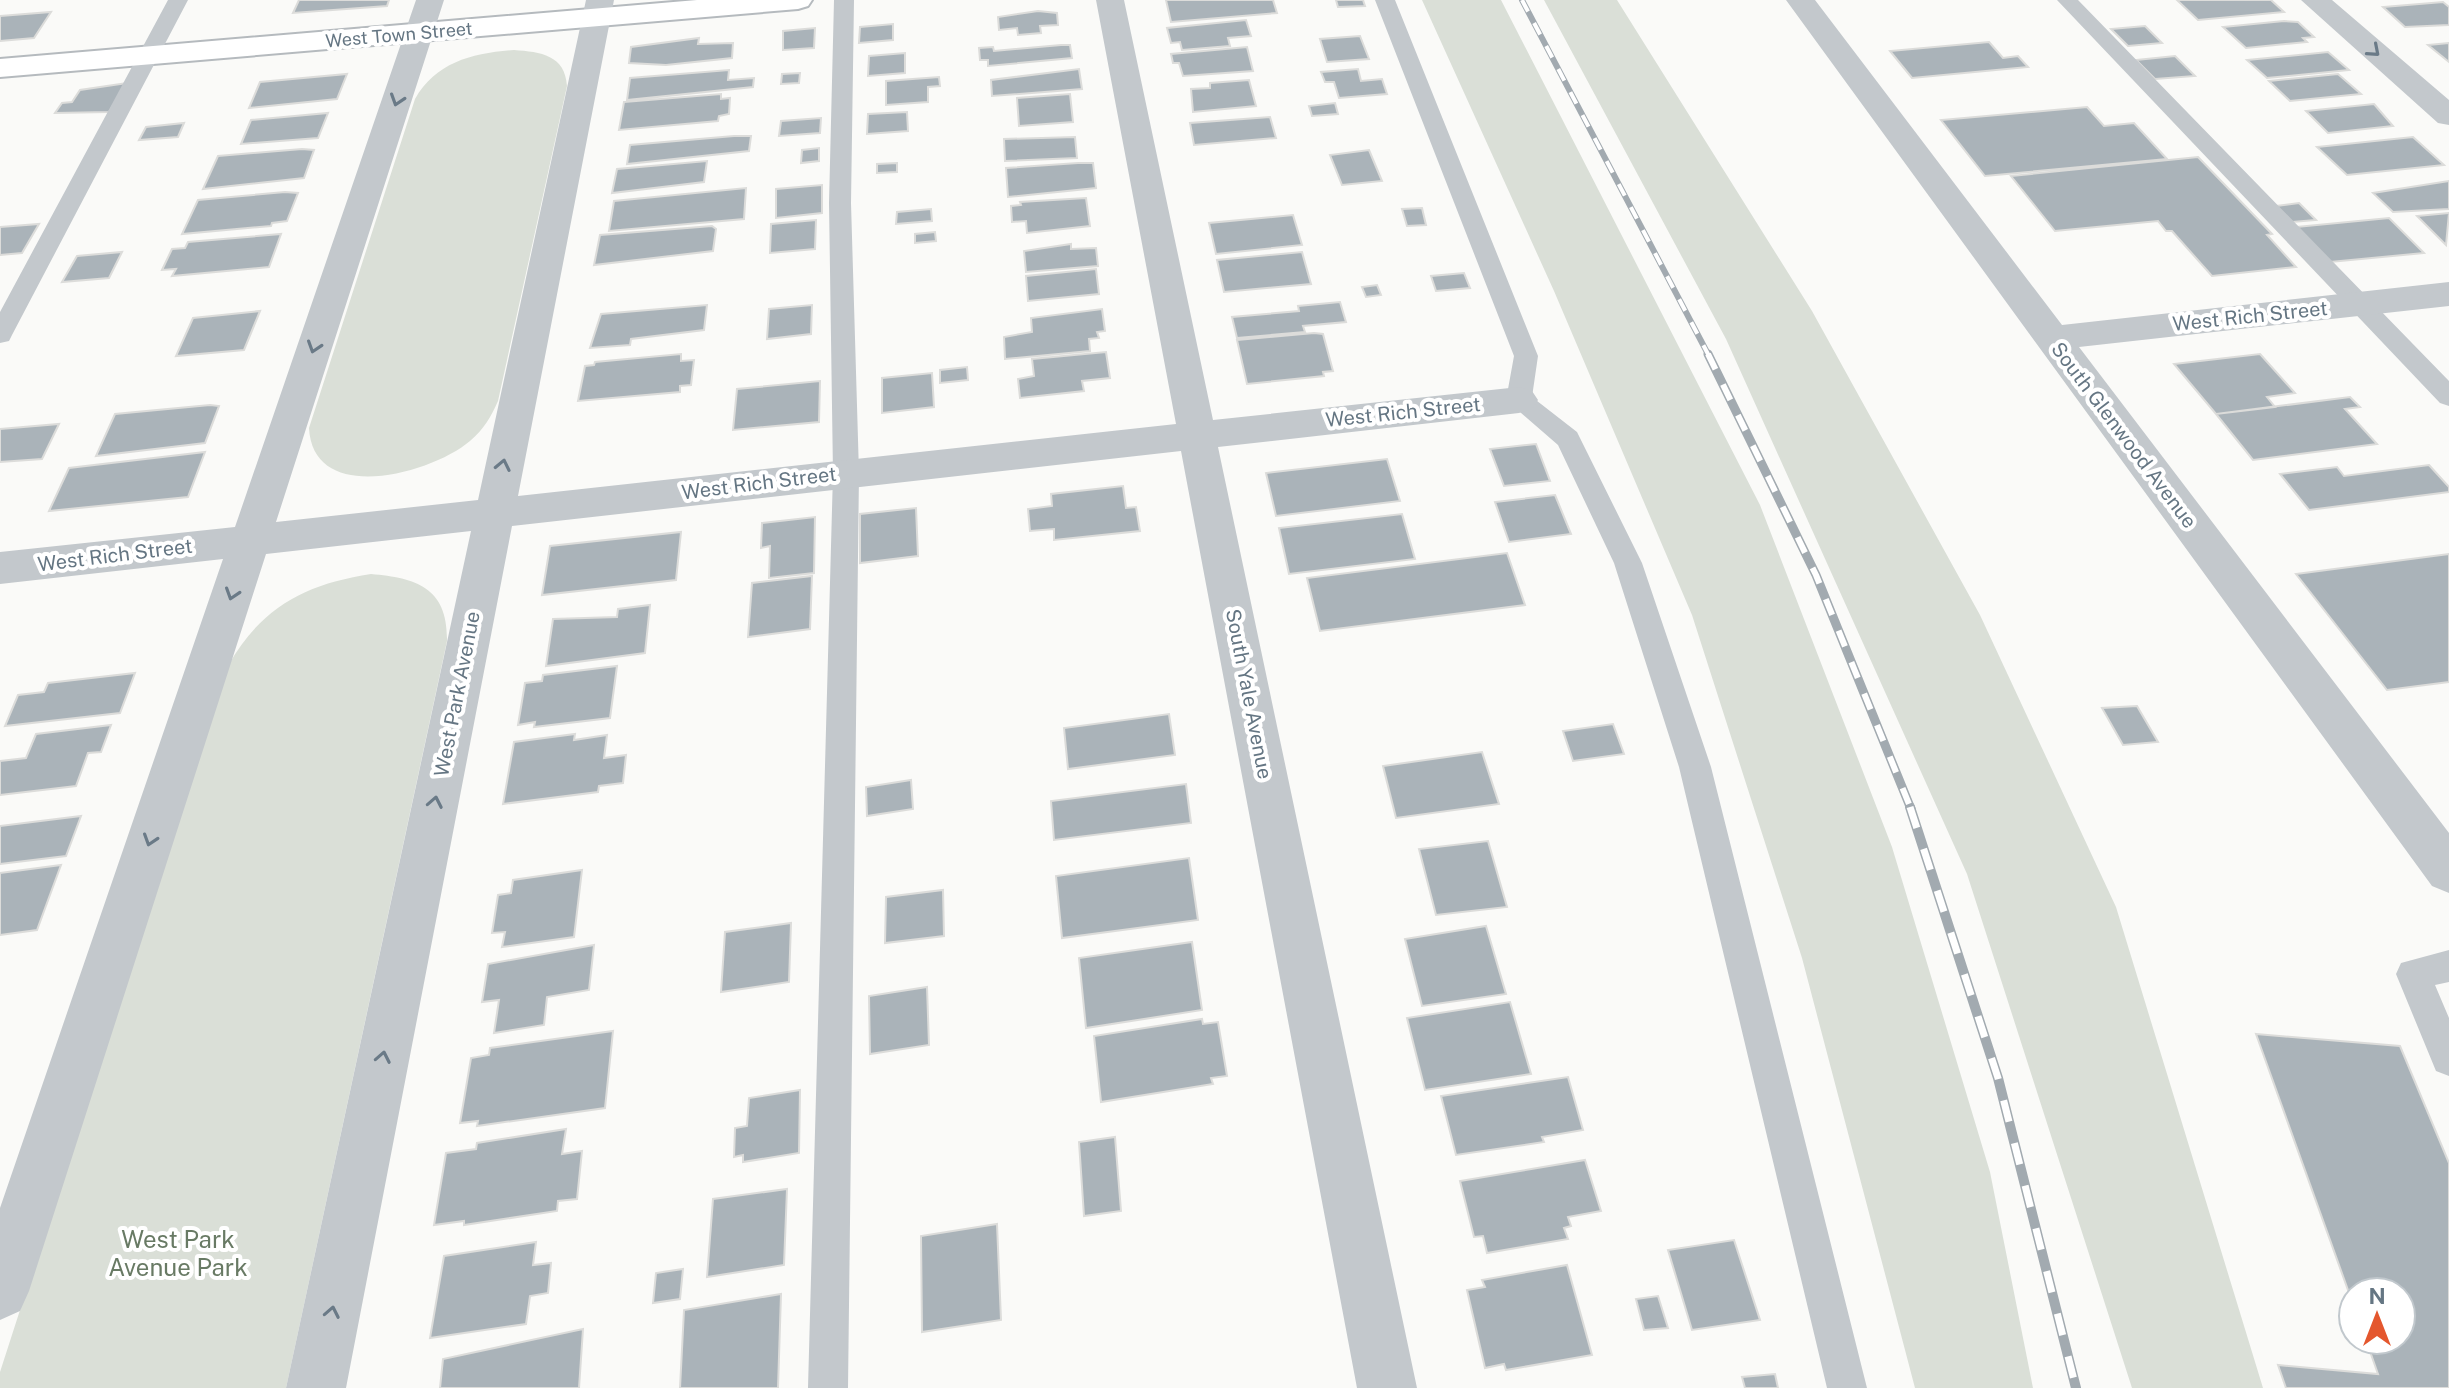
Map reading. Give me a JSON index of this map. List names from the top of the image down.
{
  "streets": {
    "main road": ["West Town Street"],
    "street": [
      "West Rich Street",
      "South Glenwood Avenue",
      "West Park Avenue",
      "South Yale Avenue"
    ]
  },
  "crossings": [
    ["West Town Street", "West Park Avenue"],
    ["West Rich Street", "South Glenwood Avenue"],
    ["West Rich Street", "West Park Avenue"],
    ["West Rich Street", "South Yale Avenue"]
  ],
  "parks": ["West Park Avenue Park"],
  "north": "top"
}
